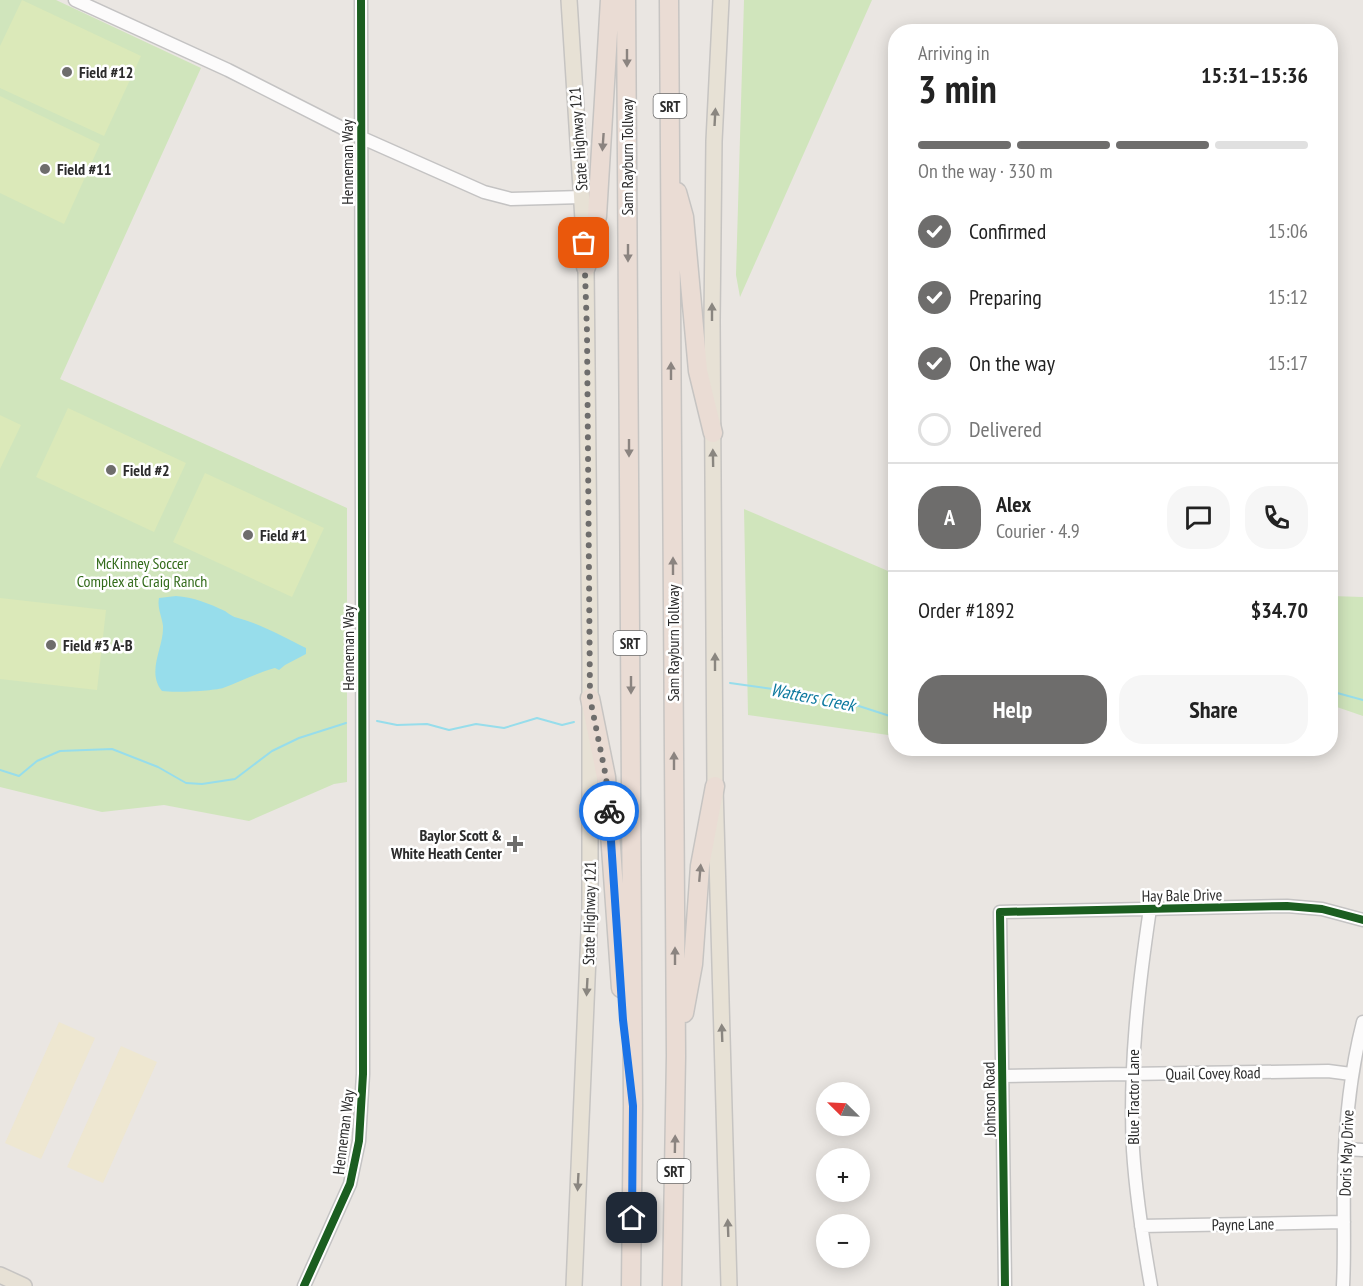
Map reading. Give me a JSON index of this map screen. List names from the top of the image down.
{
  "streets": {
    "highway": ["SRT", "Sam Rayburn Tollway"],
    "main road": ["State Highway 121"],
    "street": [
      "Henneman Way",
      "Hay Bale Drive",
      "Quail Covey Road",
      "Blue Tractor Lane",
      "Johnson Road",
      "Doris May Drive",
      "Payne Lane"
    ]
  },
  "crossings": [
    ["Hay Bale Drive", "Blue Tractor Lane"],
    ["Hay Bale Drive", "Johnson Road"],
    ["Quail Covey Road", "Blue Tractor Lane"],
    ["Quail Covey Road", "Johnson Road"],
    ["Quail Covey Road", "Doris May Drive"],
    ["Blue Tractor Lane", "Payne Lane"],
    ["Doris May Drive", "Payne Lane"]
  ],
  "water": ["Watters Creek"],
  "parks": ["McKinney Soccer Complex at Craig Ranch"],
  "places": {
    "other": [
      "Field #12",
      "Field #11",
      "Field #2",
      "Field #1",
      "Field #3 A-B"
    ],
    "health": ["Baylor Scott & White Heath Center"]
  },
  "north": "top left",
  "page": {
    "heading": ["3 min", "Arriving in", "15:31–15:36"],
    "panel": [
      "Alex",
      "Courier · 4.9",
      "Order #1892",
      "$34.70"
    ],
    "bar": "On the way · 330 m",
    "list": [
      ["Confirmed", "15:06"],
      ["Preparing", "15:12"],
      ["On the way", "15:17"],
      "Delivered"
    ],
    "round": "A",
    "buttons": ["Help", "Share"],
    "map_buttons": ["+", "−"]
  }
}
